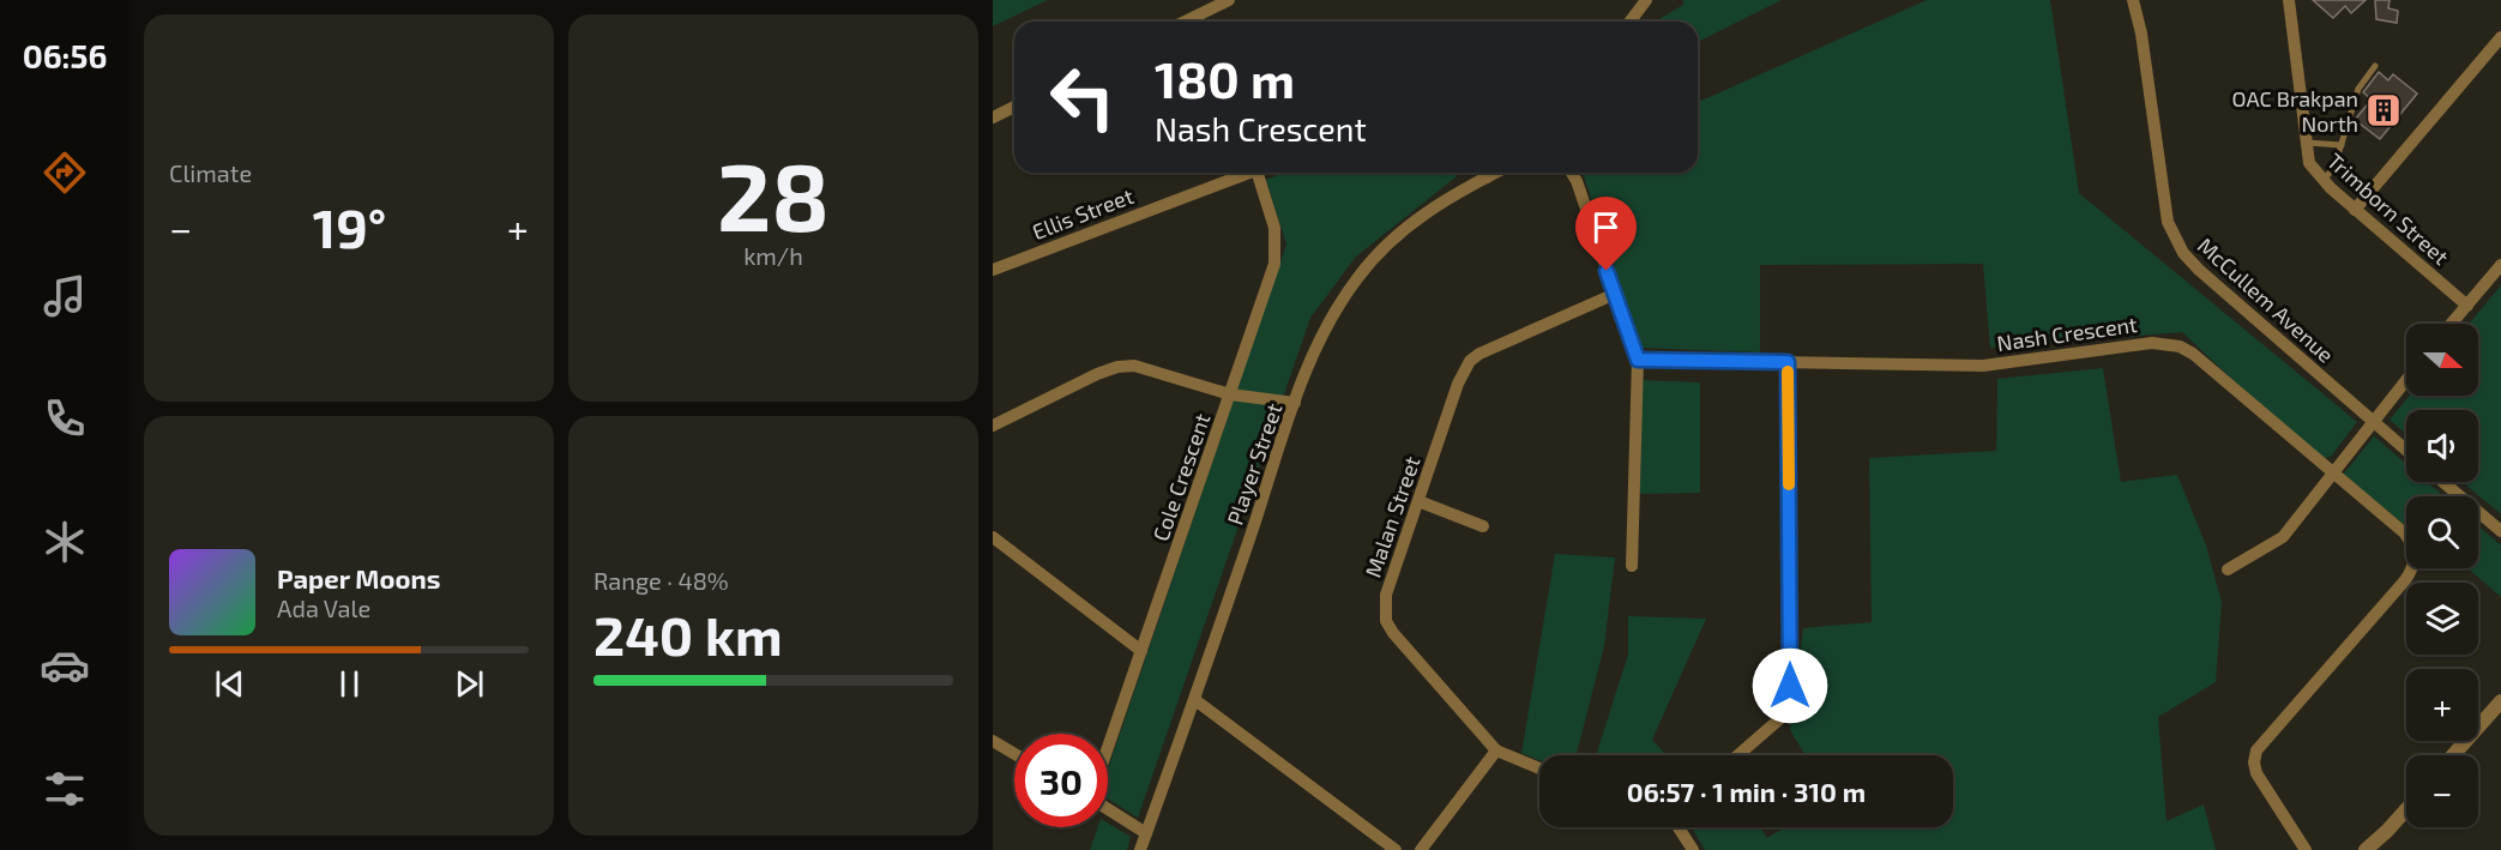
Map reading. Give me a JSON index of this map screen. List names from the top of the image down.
{
  "streets": {
    "street": [
      "Trimborn Street",
      "Ellis Street",
      "McCullem Avenue",
      "Nash Crescent",
      "Player Street",
      "Cole Crescent",
      "Malan Street"
    ]
  },
  "crossings": [
    ["Player Street", "Cole Crescent"]
  ],
  "places": {
    "building": ["OAC Brakpan North"]
  },
  "north": "right",
  "page": {
    "tabs": "06:56",
    "tile": [
      "Climate",
      ["28", "km/h"],
      ["Range · 48%", "240 km"]
    ],
    "turn": ["180 m", "Nash Crescent"],
    "heat": ["−", "19°", "+"],
    "map_buttons": ["+", "−"],
    "song": ["Paper Moons", "Ada Vale"],
    "limit": "30",
    "trip": "06:57 · 1 min · 310 m"
  }
}
